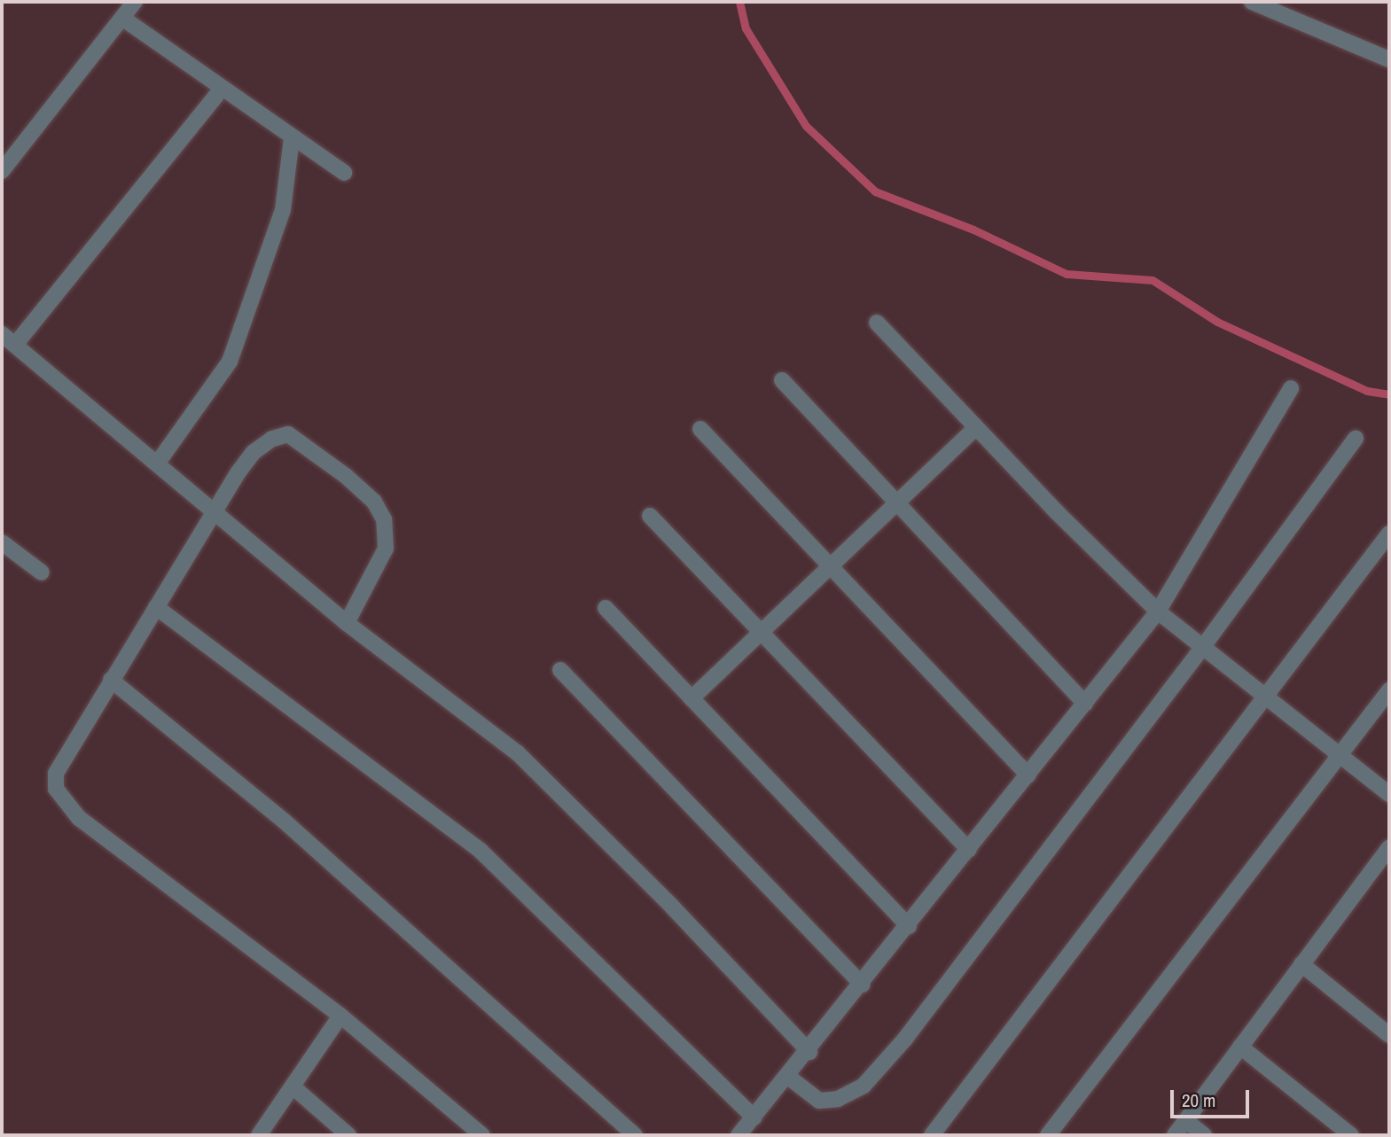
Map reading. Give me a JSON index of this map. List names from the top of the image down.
{
  "scale_bar": "20 m"
}
